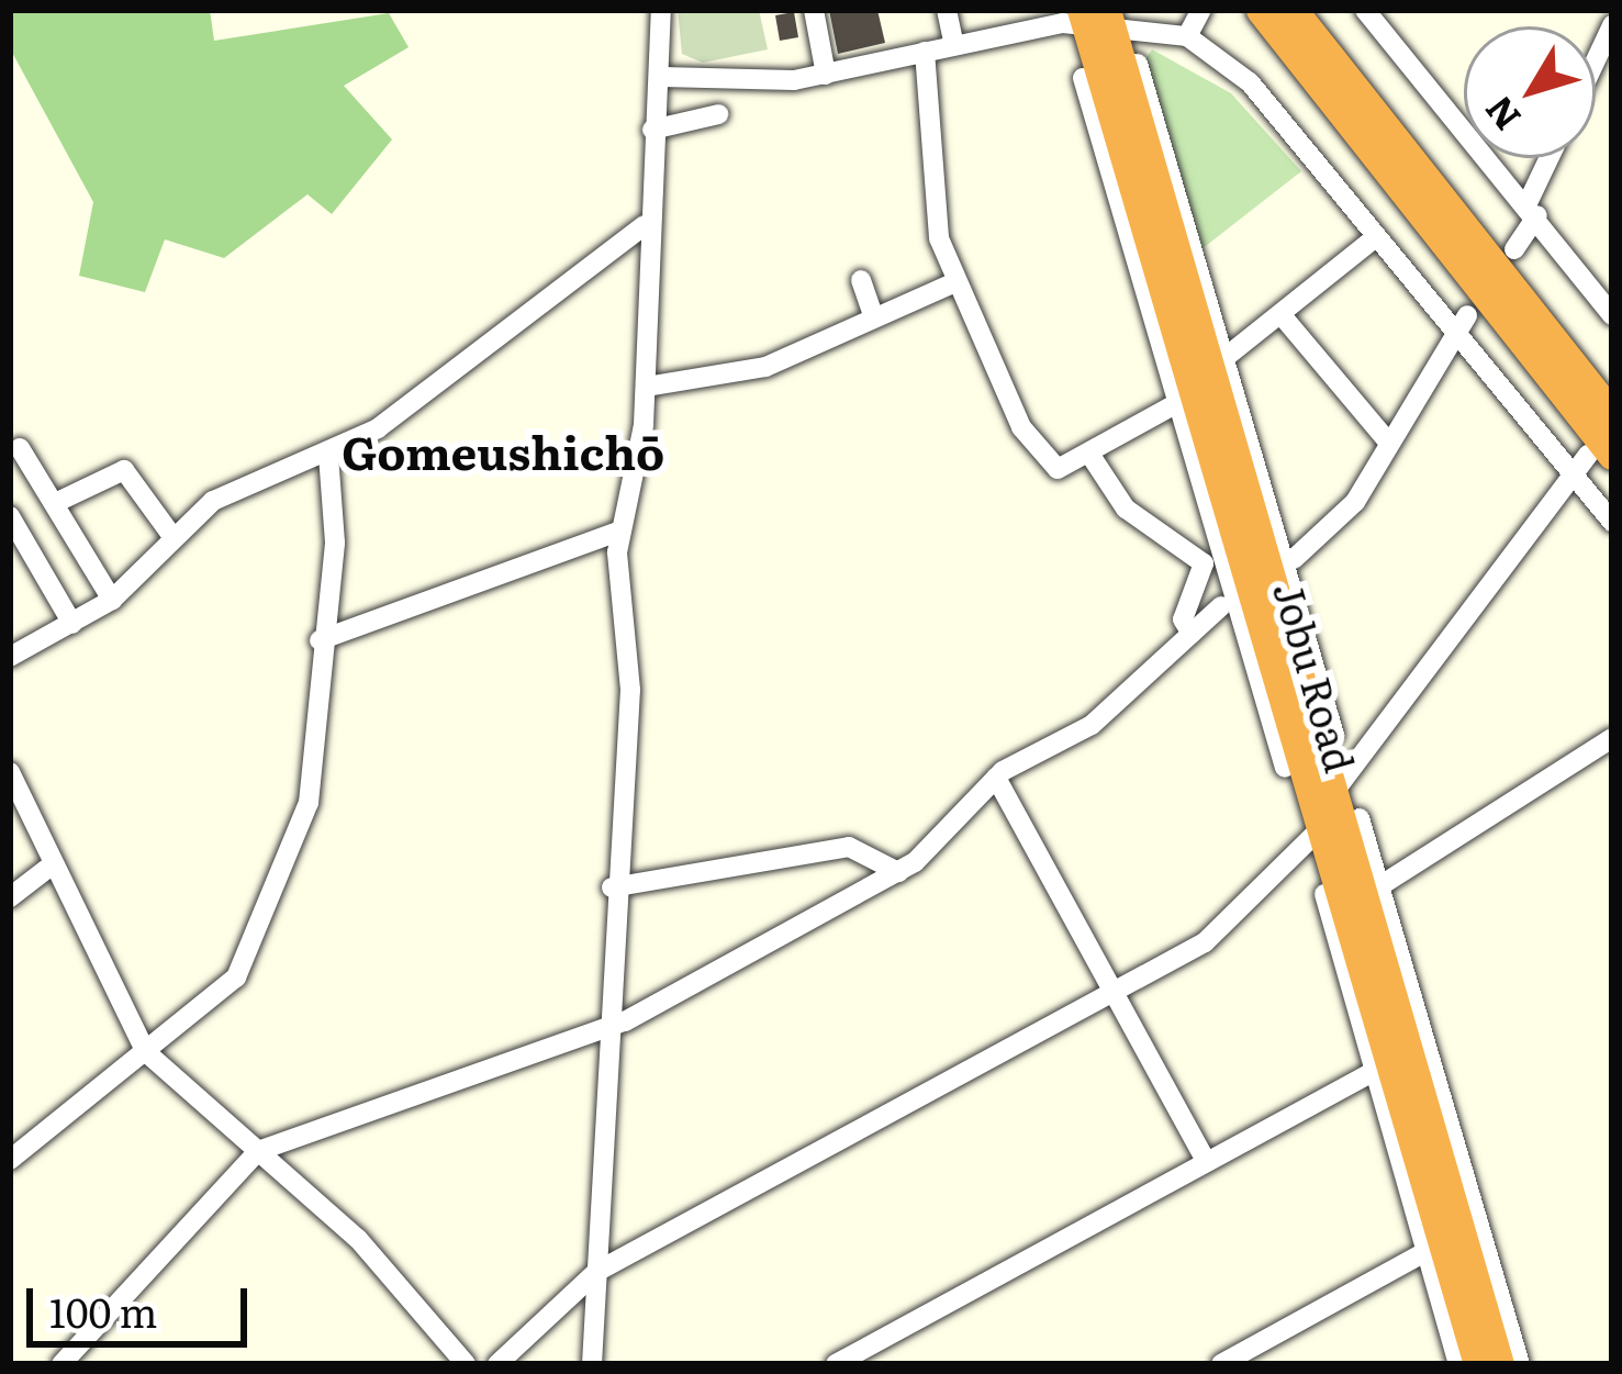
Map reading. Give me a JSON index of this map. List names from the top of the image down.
{
  "streets": {
    "highway": ["Jobu Road"]
  },
  "districts": ["Gomeushichō"],
  "scale_bar": "100 m",
  "north": "bottom left"
}
